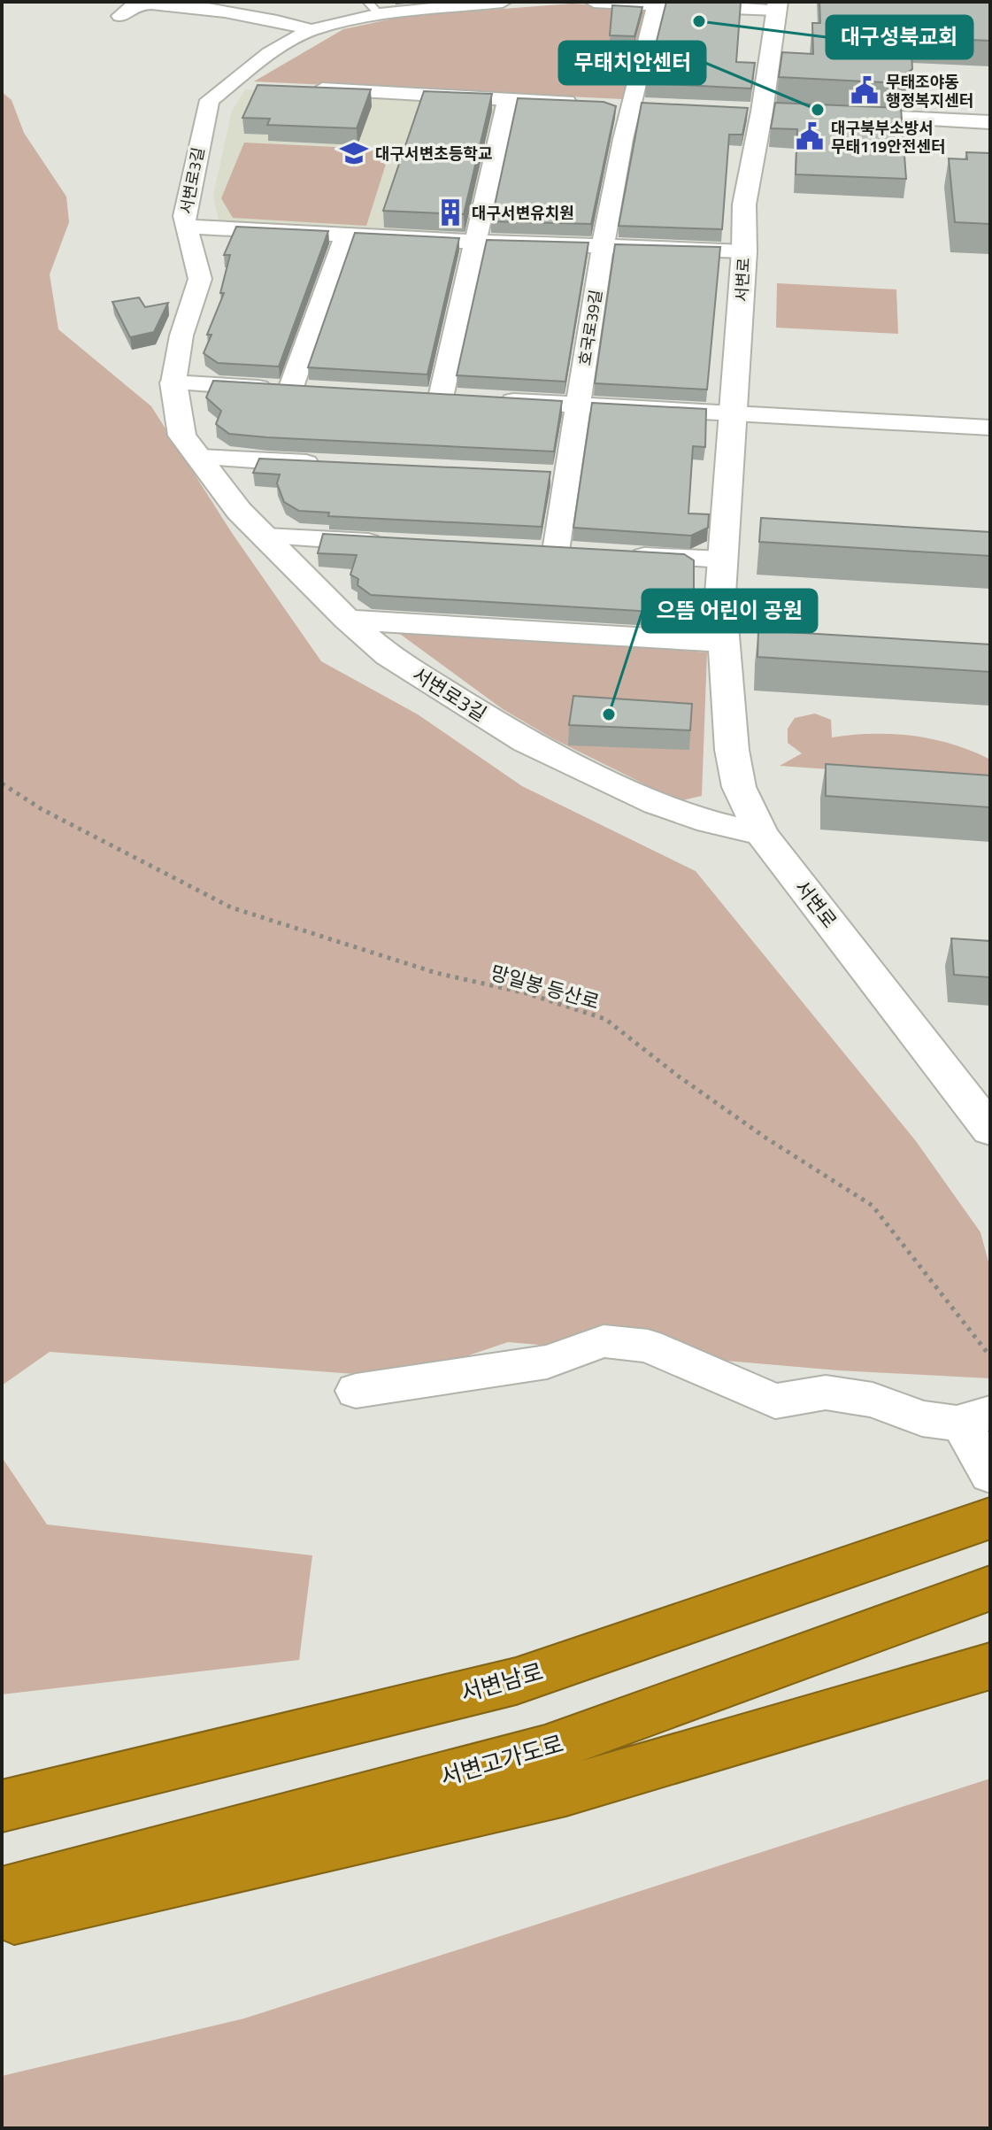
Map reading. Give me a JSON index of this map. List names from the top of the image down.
{
  "streets": {
    "highway": ["서변남로", "서변고가도로"],
    "street": ["서변로3길", "서변로", "호국로39길"],
    "path": ["망일봉 등산로"]
  },
  "crossings": [
    ["서변로3길", "서변로"]
  ],
  "places": {
    "other": ["대구성북교회", "무태치안센터", "으뜸 어린이 공원"],
    "public building": ["무태조야동 행정복지센터", "대구북부소방서 무태119안전센터"],
    "school or university": ["대구서변초등학교"],
    "building": ["대구서변유치원"]
  }
}
